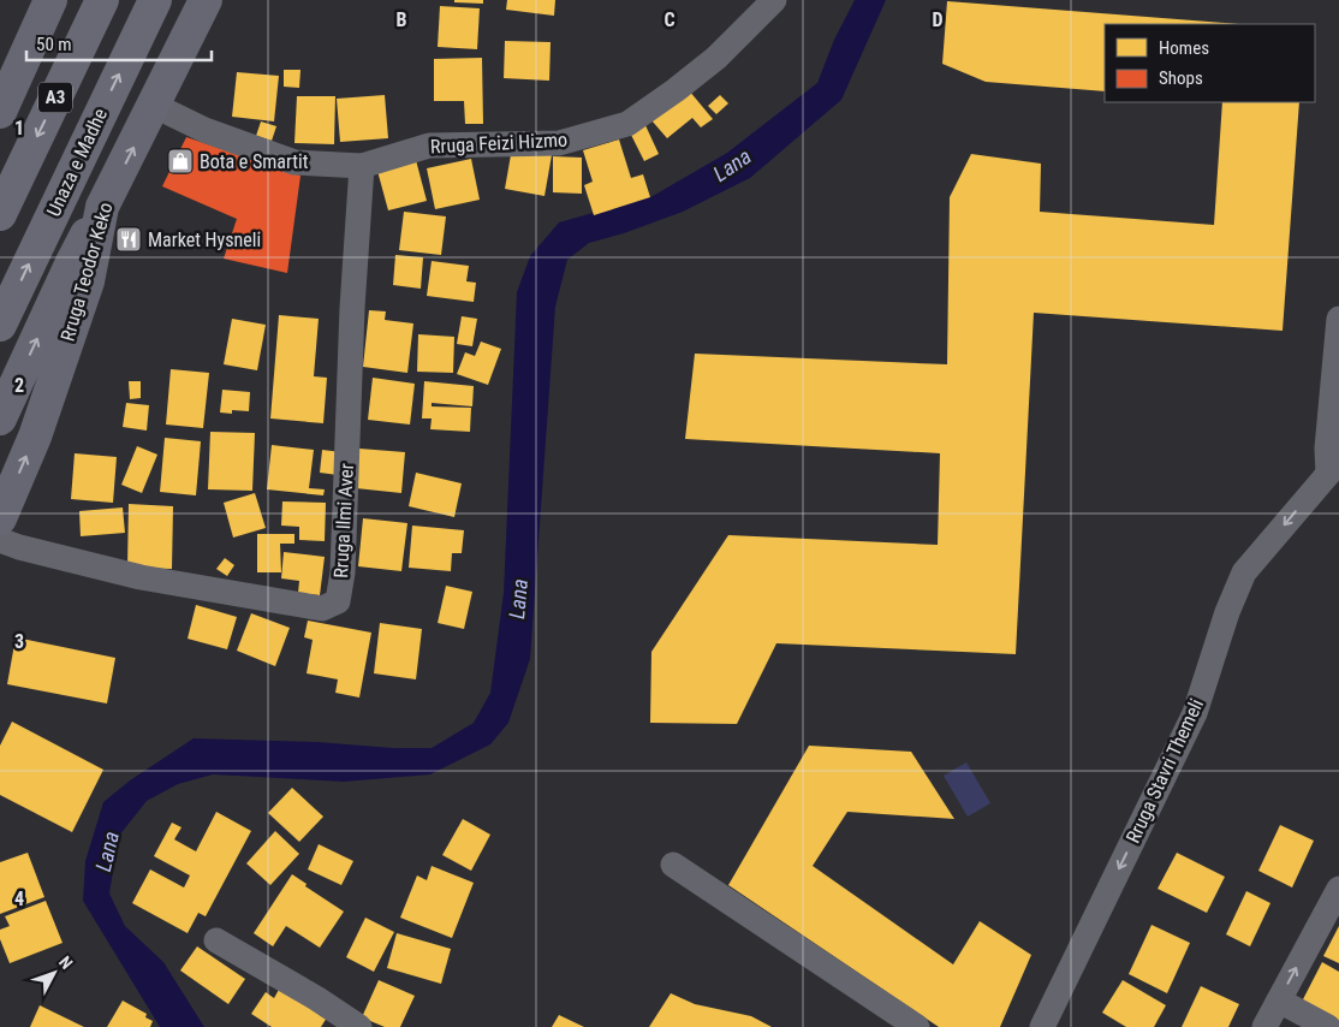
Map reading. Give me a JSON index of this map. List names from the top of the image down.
{
  "streets": {
    "highway": ["A3", "Unaza e Madhe"],
    "main road": ["Rruga Teodor Keko"],
    "street": ["Rruga Feizi Hizmo", "Rruga Ilmi Aver", "Rruga Stavri Themeli"]
  },
  "crossings": [
    ["Rruga Feizi Hizmo", "Rruga Teodor Keko"],
    ["Rruga Feizi Hizmo", "Rruga Ilmi Aver"]
  ],
  "one_way": ["Rruga Stavri Themeli"],
  "water": ["Lana"],
  "places": {
    "shop": ["Bota e Smartit"],
    "restaurant": ["Market Hysneli"]
  },
  "legend": ["Homes", "Shops"],
  "scale_bar": "50 m",
  "north": "top right",
  "grid": {
    "columns": ["B", "C", "D"],
    "rows": [
      "1",
      "2",
      "3",
      "4"
    ]
  }
}
